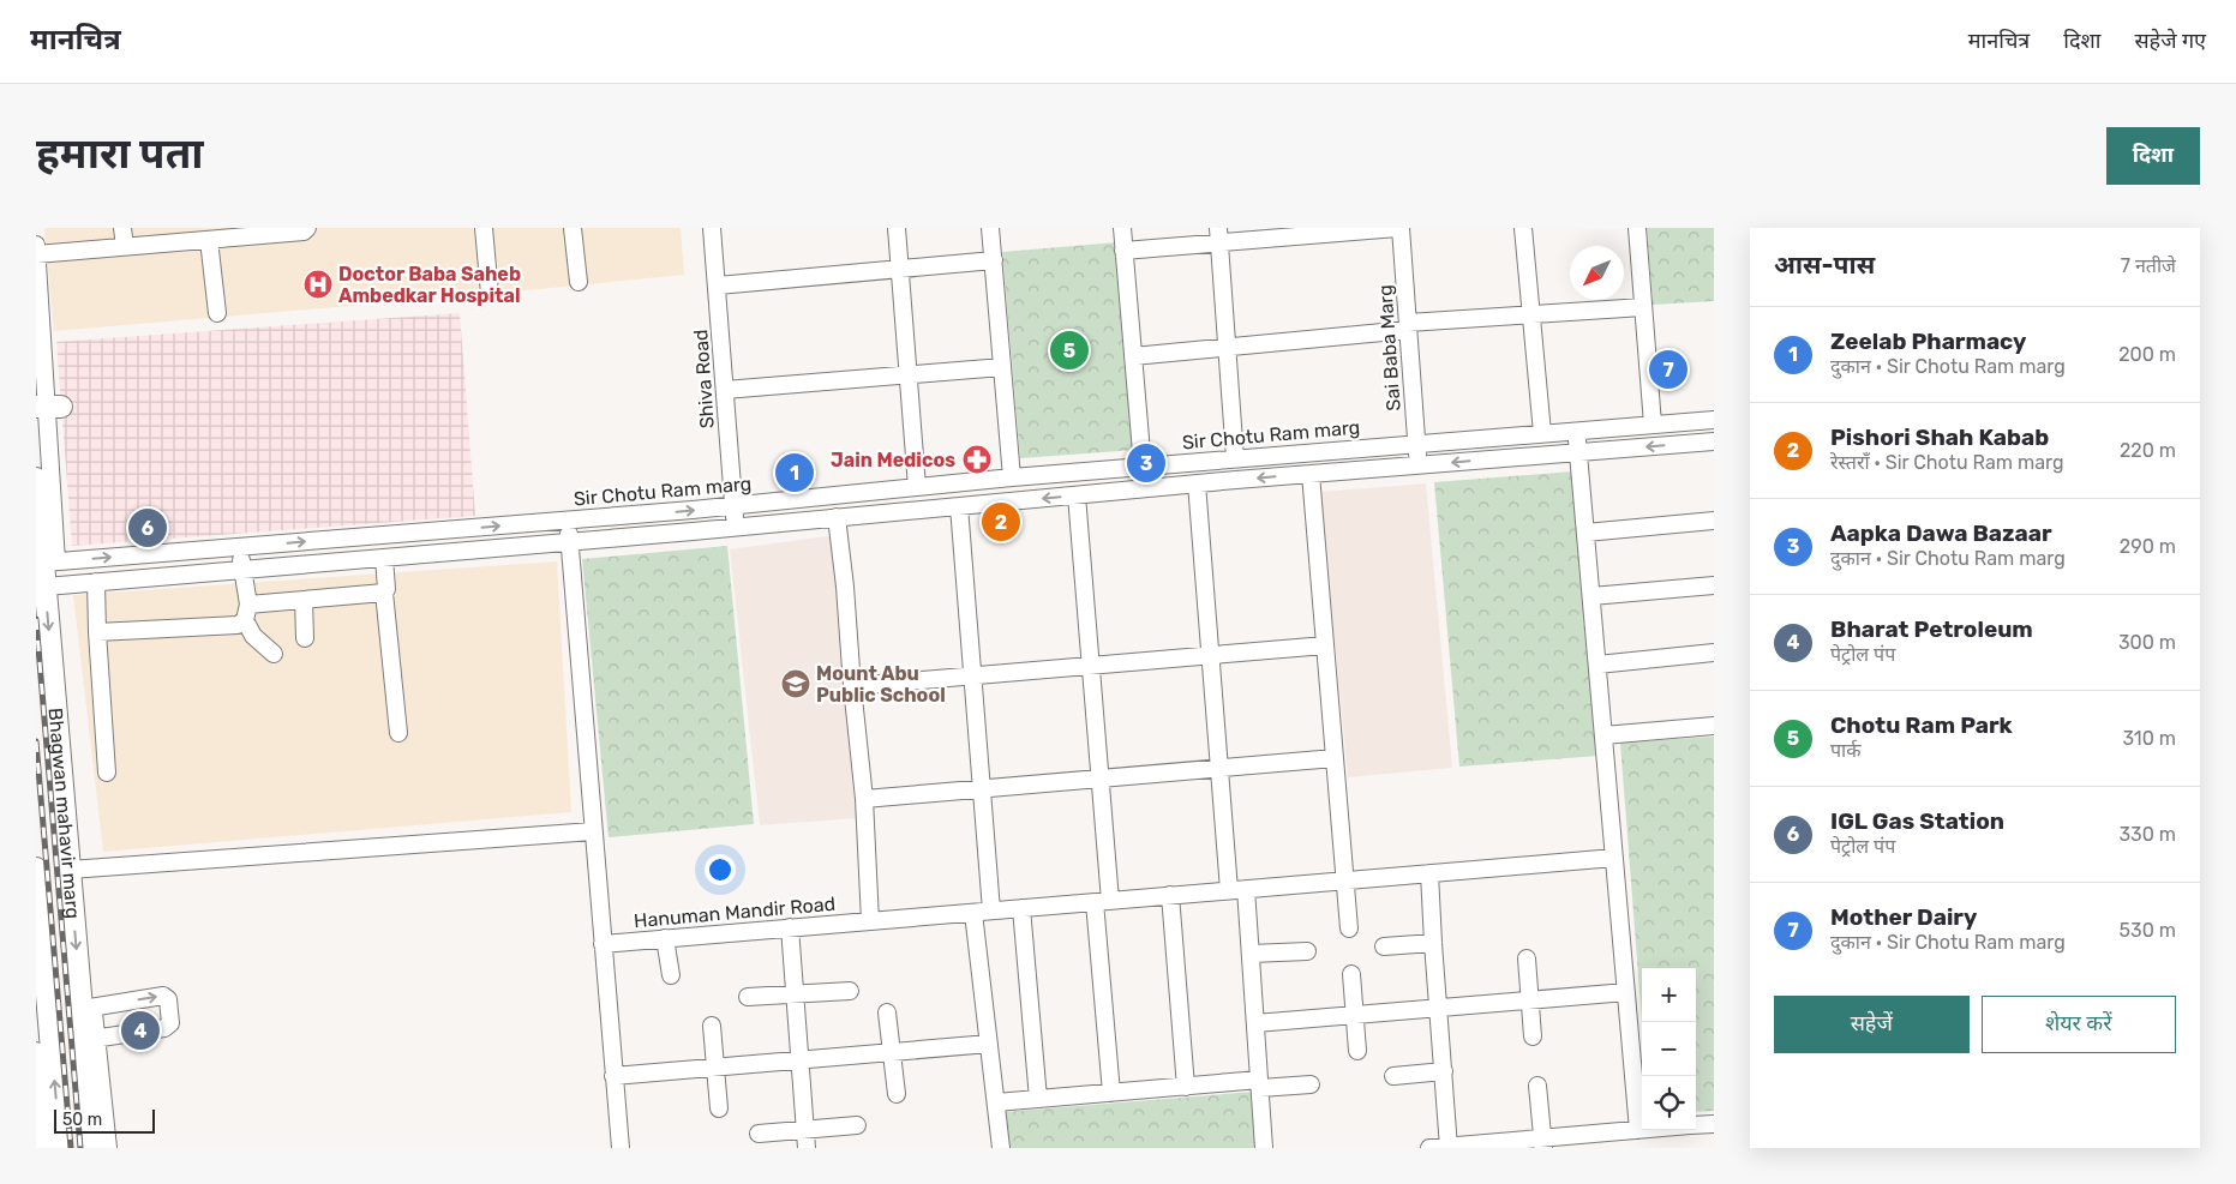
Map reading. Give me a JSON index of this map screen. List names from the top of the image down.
{
  "streets": {
    "main road": ["Bhagwan mahavir marg"],
    "street": [
      "Sai Baba Marg",
      "Shiva Road",
      "Sir Chotu Ram marg",
      "Hanuman Mandir Road"
    ]
  },
  "crossings": [
    ["Sai Baba Marg", "Sir Chotu Ram marg"],
    ["Shiva Road", "Sir Chotu Ram marg"],
    ["Sir Chotu Ram marg", "Bhagwan mahavir marg"]
  ],
  "places": {
    "hospital": ["Doctor Baba Saheb Ambedkar Hospital"],
    "pharmacy": ["Jain Medicos"],
    "school or university": ["Mount Abu Public School"]
  },
  "scale_bar": "50 m",
  "north": "bottom left",
  "page": {
    "header": "मानचित्र",
    "nav": ["मानचित्र", "दिशा", "सहेजे गए"],
    "buttons": [
      "दिशा",
      ["सहेजें", "शेयर करें"]
    ],
    "title": "हमारा पता",
    "heading": ["आस-पास", "7 नतीजे"],
    "list": [
      {
        "mark": "1",
        "name": "Zeelab Pharmacy",
        "note": "दुकान · Sir Chotu Ram marg",
        "value": "200 m"
      },
      {
        "mark": "2",
        "name": "Pishori Shah Kabab",
        "note": "रेस्तराँ · Sir Chotu Ram marg",
        "value": "220 m"
      },
      {
        "mark": "3",
        "name": "Aapka Dawa Bazaar",
        "note": "दुकान · Sir Chotu Ram marg",
        "value": "290 m"
      },
      {
        "mark": "4",
        "name": "Bharat Petroleum",
        "note": "पेट्रोल पंप",
        "value": "300 m"
      },
      {
        "mark": "5",
        "name": "Chotu Ram Park",
        "note": "पार्क",
        "value": "310 m"
      },
      {
        "mark": "6",
        "name": "IGL Gas Station",
        "note": "पेट्रोल पंप",
        "value": "330 m"
      },
      {
        "mark": "7",
        "name": "Mother Dairy",
        "note": "दुकान · Sir Chotu Ram marg",
        "value": "530 m"
      }
    ],
    "pins": [
      "5",
      "7",
      "3",
      "1",
      "2",
      "6",
      "4"
    ],
    "map_buttons": ["+", "−"],
    "scale": "50 m"
  }
}
